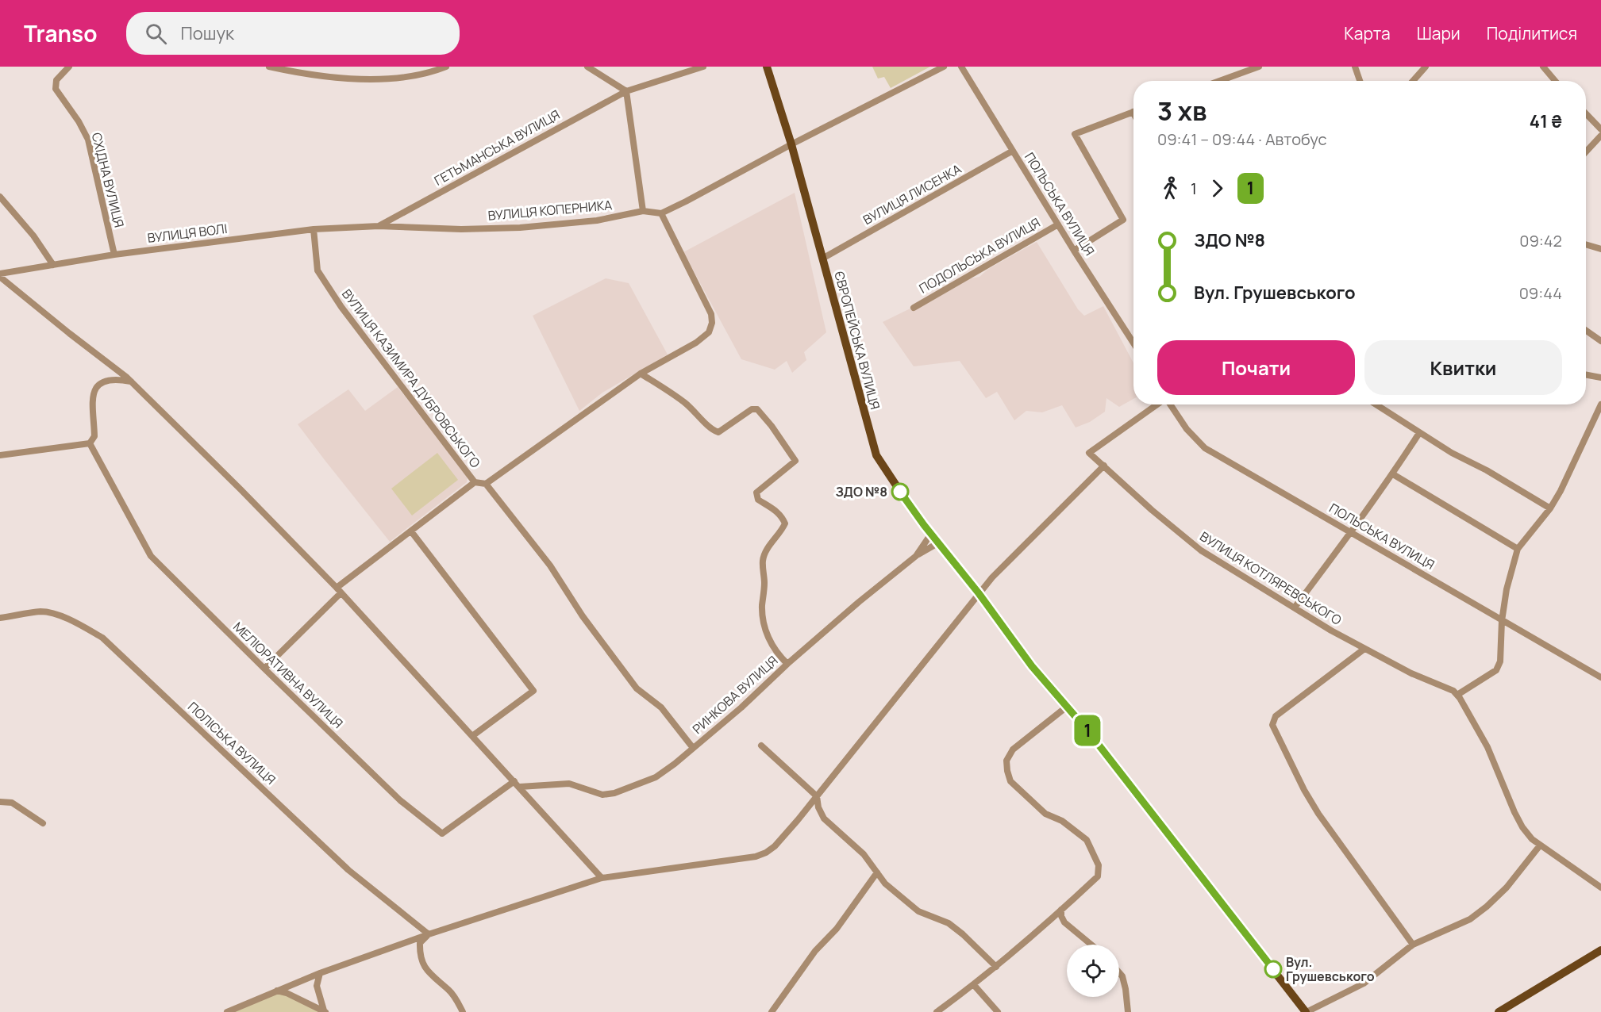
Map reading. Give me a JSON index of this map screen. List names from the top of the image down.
{
  "streets": {
    "main road": ["ЄВРОПЕЙСЬКА ВУЛИЦЯ"],
    "street": [
      "ГЕТЬМАНСЬКА ВУЛИЦЯ",
      "СХІДНА ВУЛИЦЯ",
      "ВУЛИЦЯ ЛИСЕНКА",
      "ПОЛЬСЬКА ВУЛИЦЯ",
      "ВУЛИЦЯ КОПЕРНИКА",
      "ВУЛИЦЯ ВОЛІ",
      "ПОДОЛЬСЬКА ВУЛИЦЯ",
      "ВУЛИЦЯ КАЗИМИРА ДУБРОВСЬКОГО",
      "ВУЛИЦЯ КОТЛЯРЕВСЬКОГО",
      "МЕЛІОРАТИВНА ВУЛИЦЯ",
      "РИНКОВА ВУЛИЦЯ",
      "ПОЛІСЬКА ВУЛИЦЯ"
    ]
  },
  "crossings": [
    ["ГЕТЬМАНСЬКА ВУЛИЦЯ", "ВУЛИЦЯ КОПЕРНИКА"],
    ["ГЕТЬМАНСЬКА ВУЛИЦЯ", "ВУЛИЦЯ ВОЛІ"],
    ["СХІДНА ВУЛИЦЯ", "ВУЛИЦЯ ВОЛІ"],
    ["ВУЛИЦЯ ЛИСЕНКА", "ПОЛЬСЬКА ВУЛИЦЯ"],
    ["ВУЛИЦЯ ЛИСЕНКА", "ЄВРОПЕЙСЬКА ВУЛИЦЯ"],
    ["ПОЛЬСЬКА ВУЛИЦЯ", "ПОДОЛЬСЬКА ВУЛИЦЯ"],
    ["ВУЛИЦЯ КОПЕРНИКА", "ВУЛИЦЯ ВОЛІ"],
    ["ВУЛИЦЯ ВОЛІ", "ВУЛИЦЯ КАЗИМИРА ДУБРОВСЬКОГО"],
    ["ЄВРОПЕЙСЬКА ВУЛИЦЯ", "РИНКОВА ВУЛИЦЯ"],
    ["ВУЛИЦЯ КАЗИМИРА ДУБРОВСЬКОГО", "РИНКОВА ВУЛИЦЯ"]
  ],
  "places": ["ЗДО №8", "Вул. Грушевського"],
  "lines": ["bus line 1"],
  "page": {
    "header": "Transo",
    "search": "Пошук",
    "nav": ["Карта", "Шари", "Поділитися"],
    "on_map": "1",
    "heading": ["3 хв", "09:41 – 09:44 · Автобус", "41 ₴"],
    "legs": ["1", "1"],
    "list": [
      {
        "name": "ЗДО №8",
        "value": "09:42"
      },
      {
        "name": "Вул. Грушевського",
        "value": "09:44"
      }
    ],
    "buttons": ["Почати", "Квитки"]
  }
}
